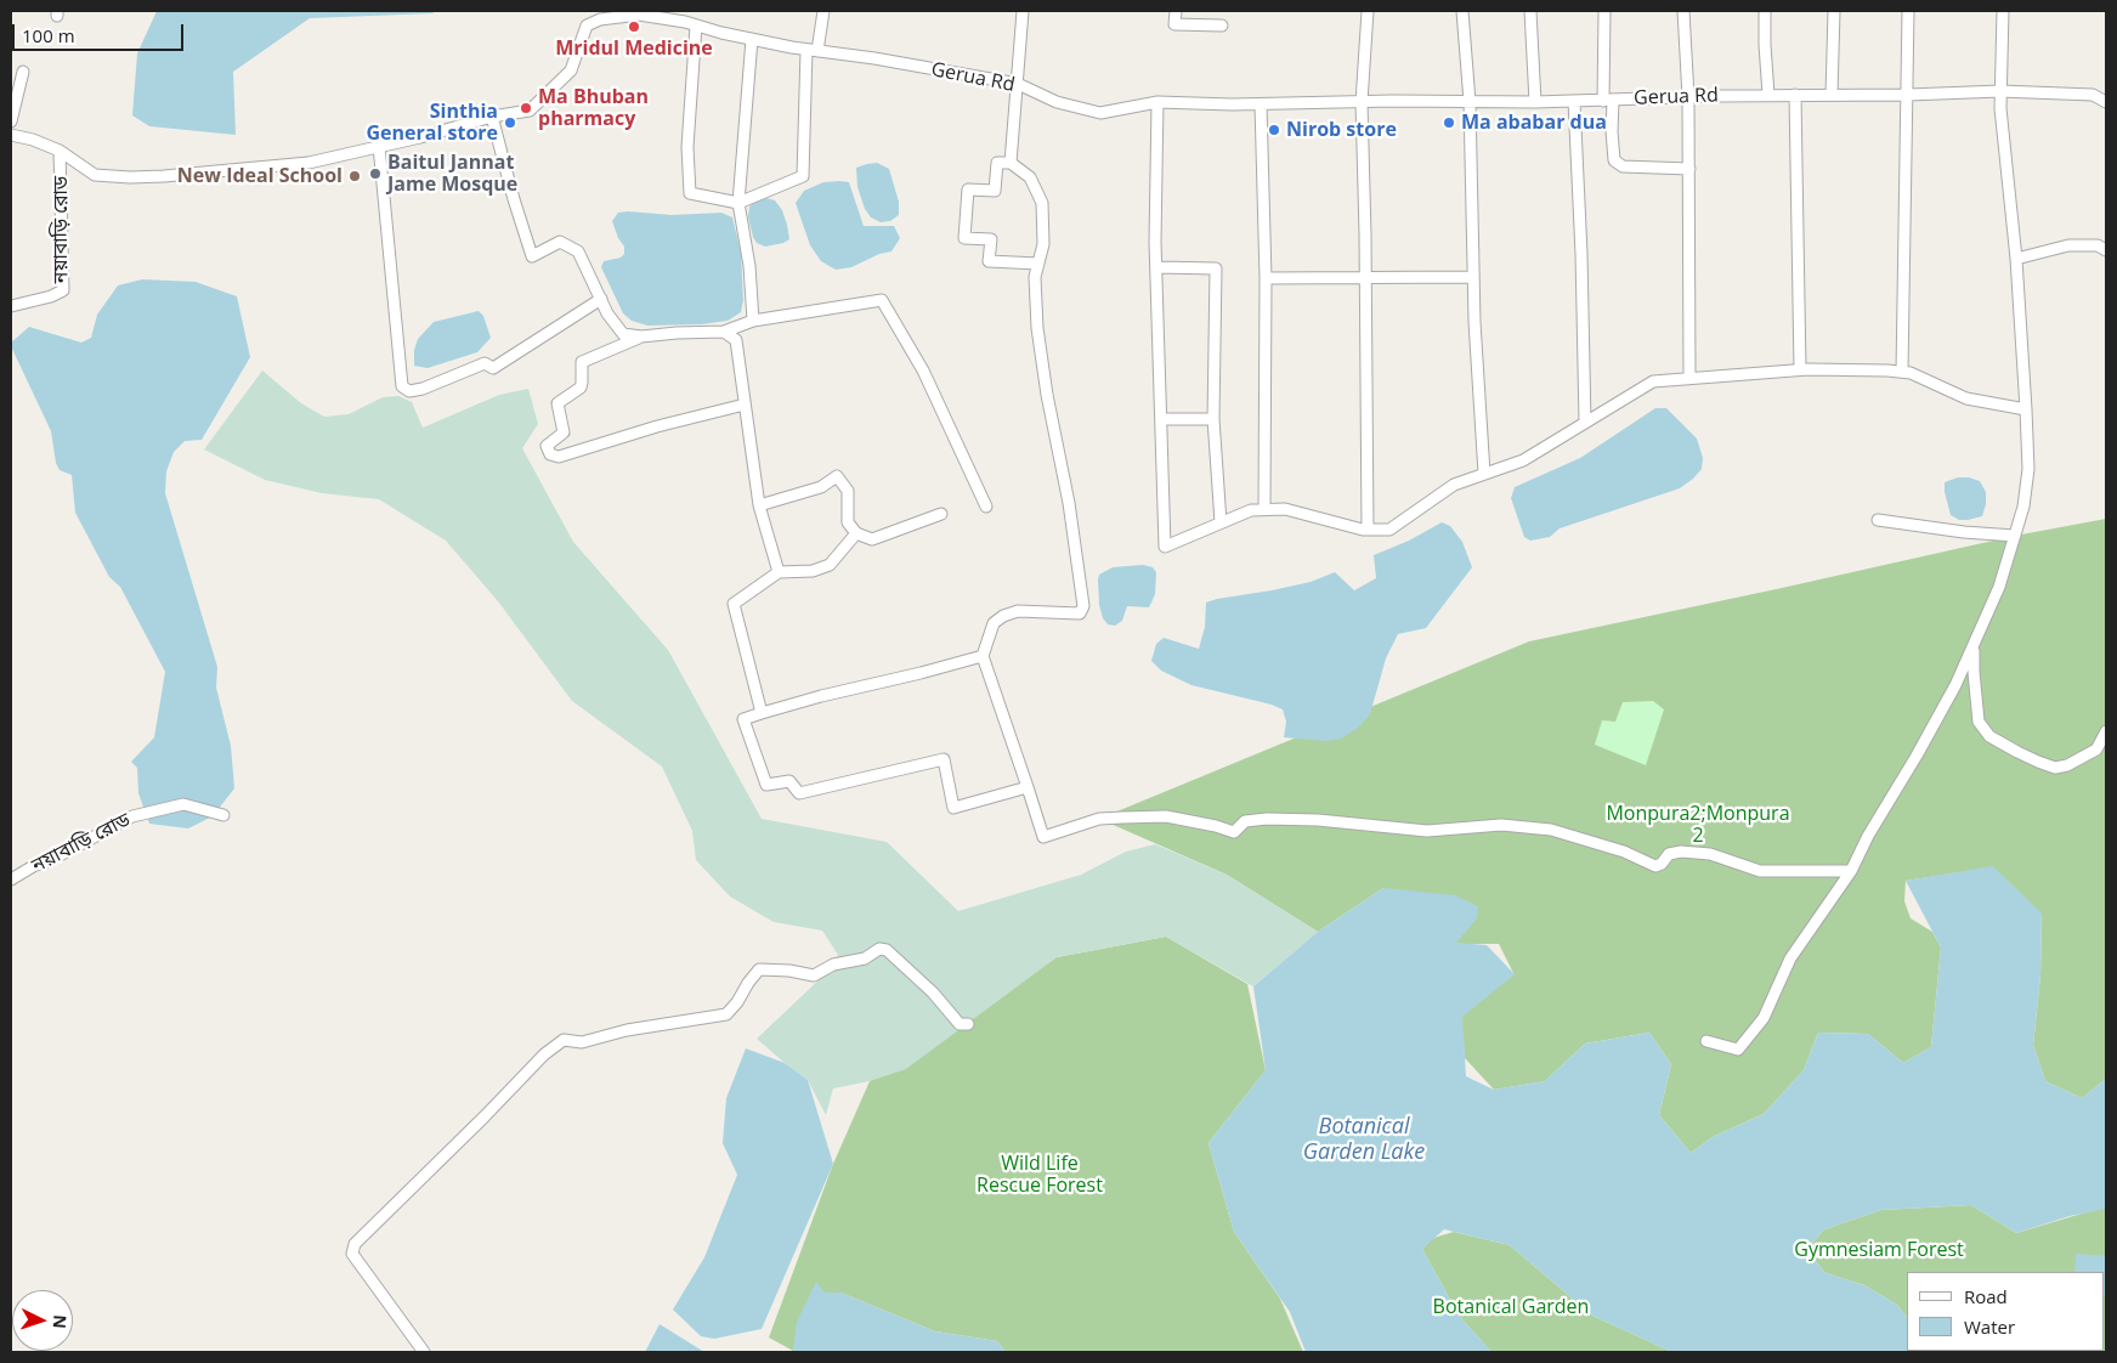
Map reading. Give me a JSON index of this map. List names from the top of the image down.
{
  "streets": {
    "street": ["Gerua Rd", "নয়াবাড়ি রোড"]
  },
  "crossings": [
    ["Gerua Rd", "নয়াবাড়ি রোড"]
  ],
  "water": ["Botanical Garden Lake"],
  "parks": [
    "Monpura2;Monpura 2",
    "Wild Life Rescue Forest",
    "Gymnesiam Forest",
    "Botanical Garden"
  ],
  "places": [
    "Mridul Medicine",
    "Ma Bhuban pharmacy",
    "Sinthia General store",
    "Ma ababar dua",
    "Nirob store",
    "Baitul Jannat Jame Mosque",
    "New Ideal School"
  ],
  "legend": ["Road", "Water"],
  "scale_bar": "100 m",
  "north": "right"
}
